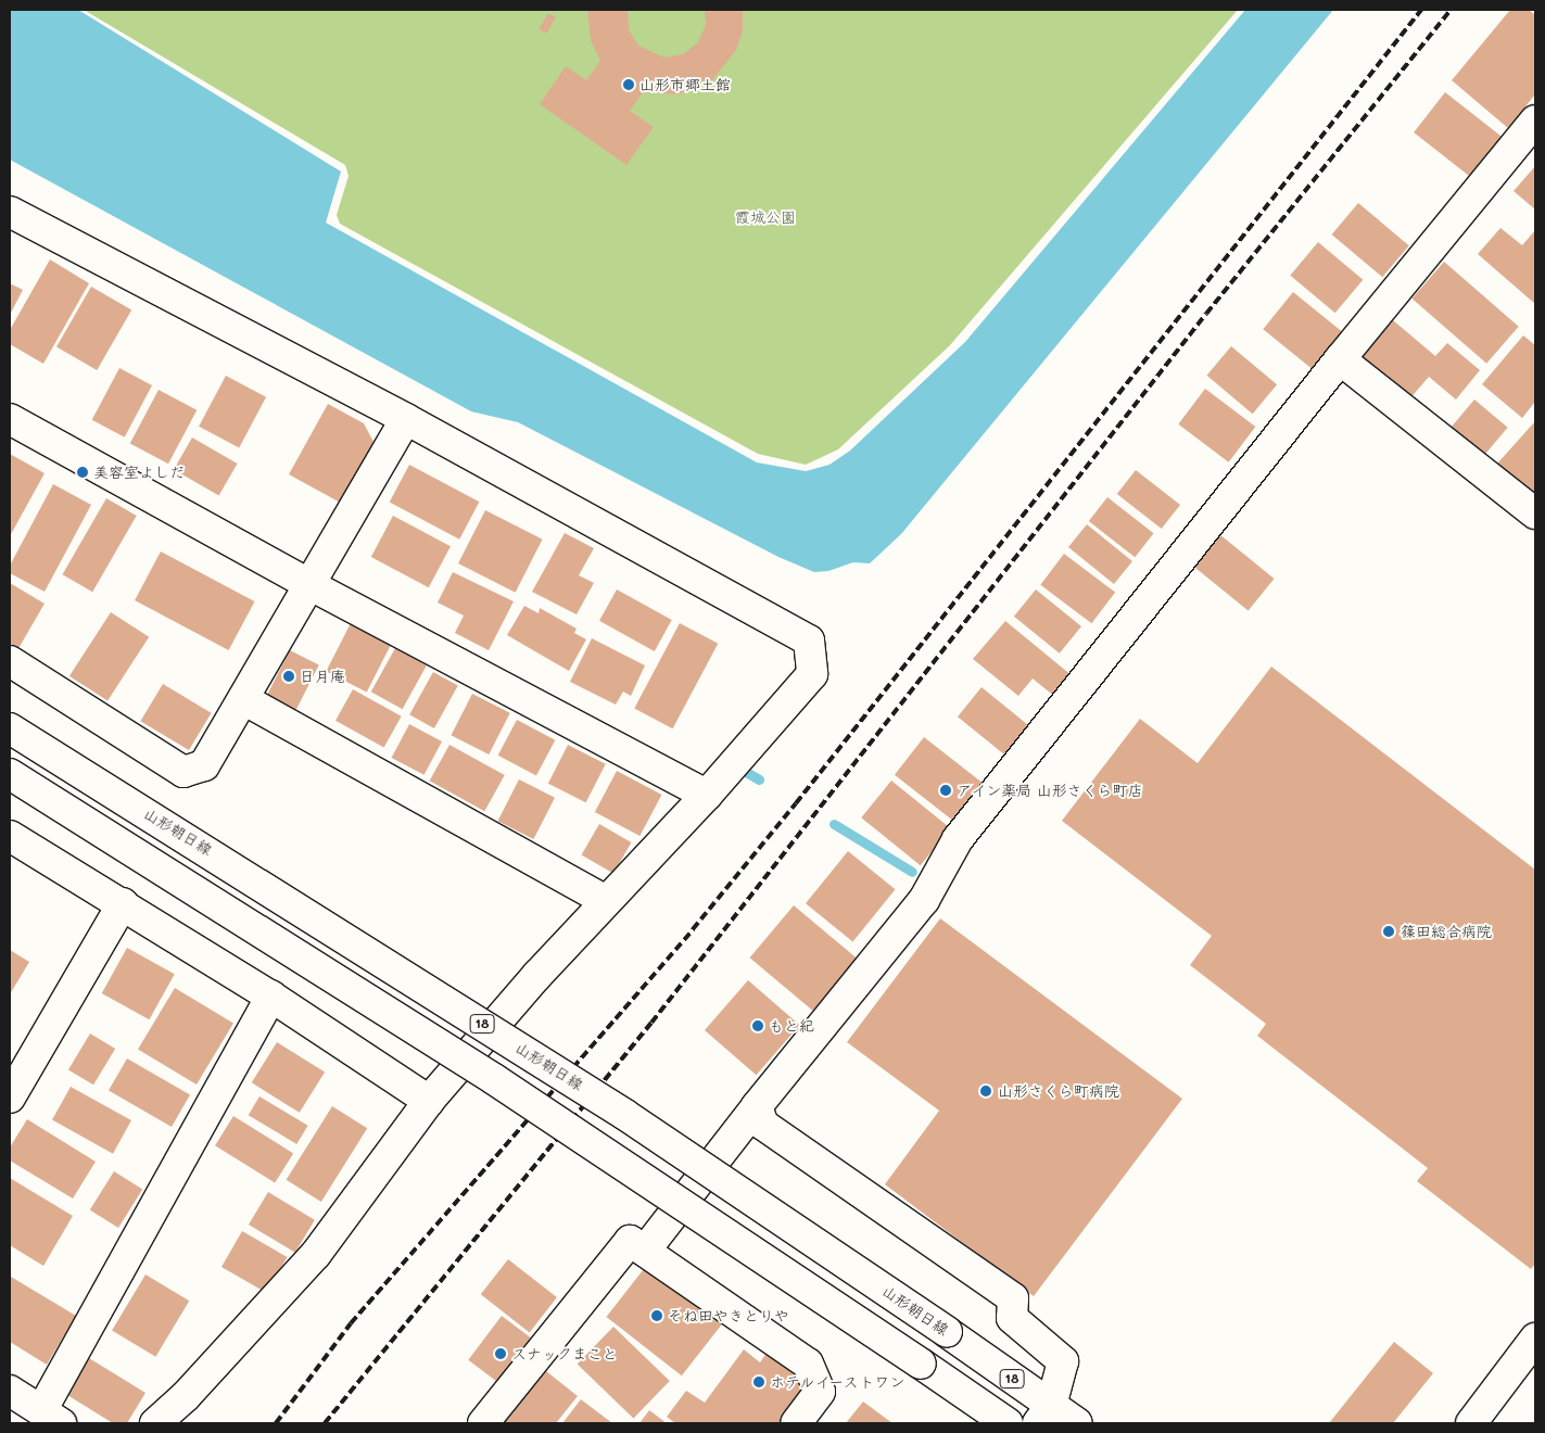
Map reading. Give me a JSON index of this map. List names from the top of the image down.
{
  "streets": {
    "street": ["山形朝日線", "18"]
  },
  "parks": ["霞城公園"],
  "places": [
    "山形市郷土館",
    "美容室よしだ",
    "日月庵",
    "アイン薬局 山形さくら町店",
    "篠田総合病院",
    "もと紀",
    "山形さくら町病院",
    "そね田やきとりや",
    "スナックまこと",
    "ホテルイーストワン"
  ]
}
